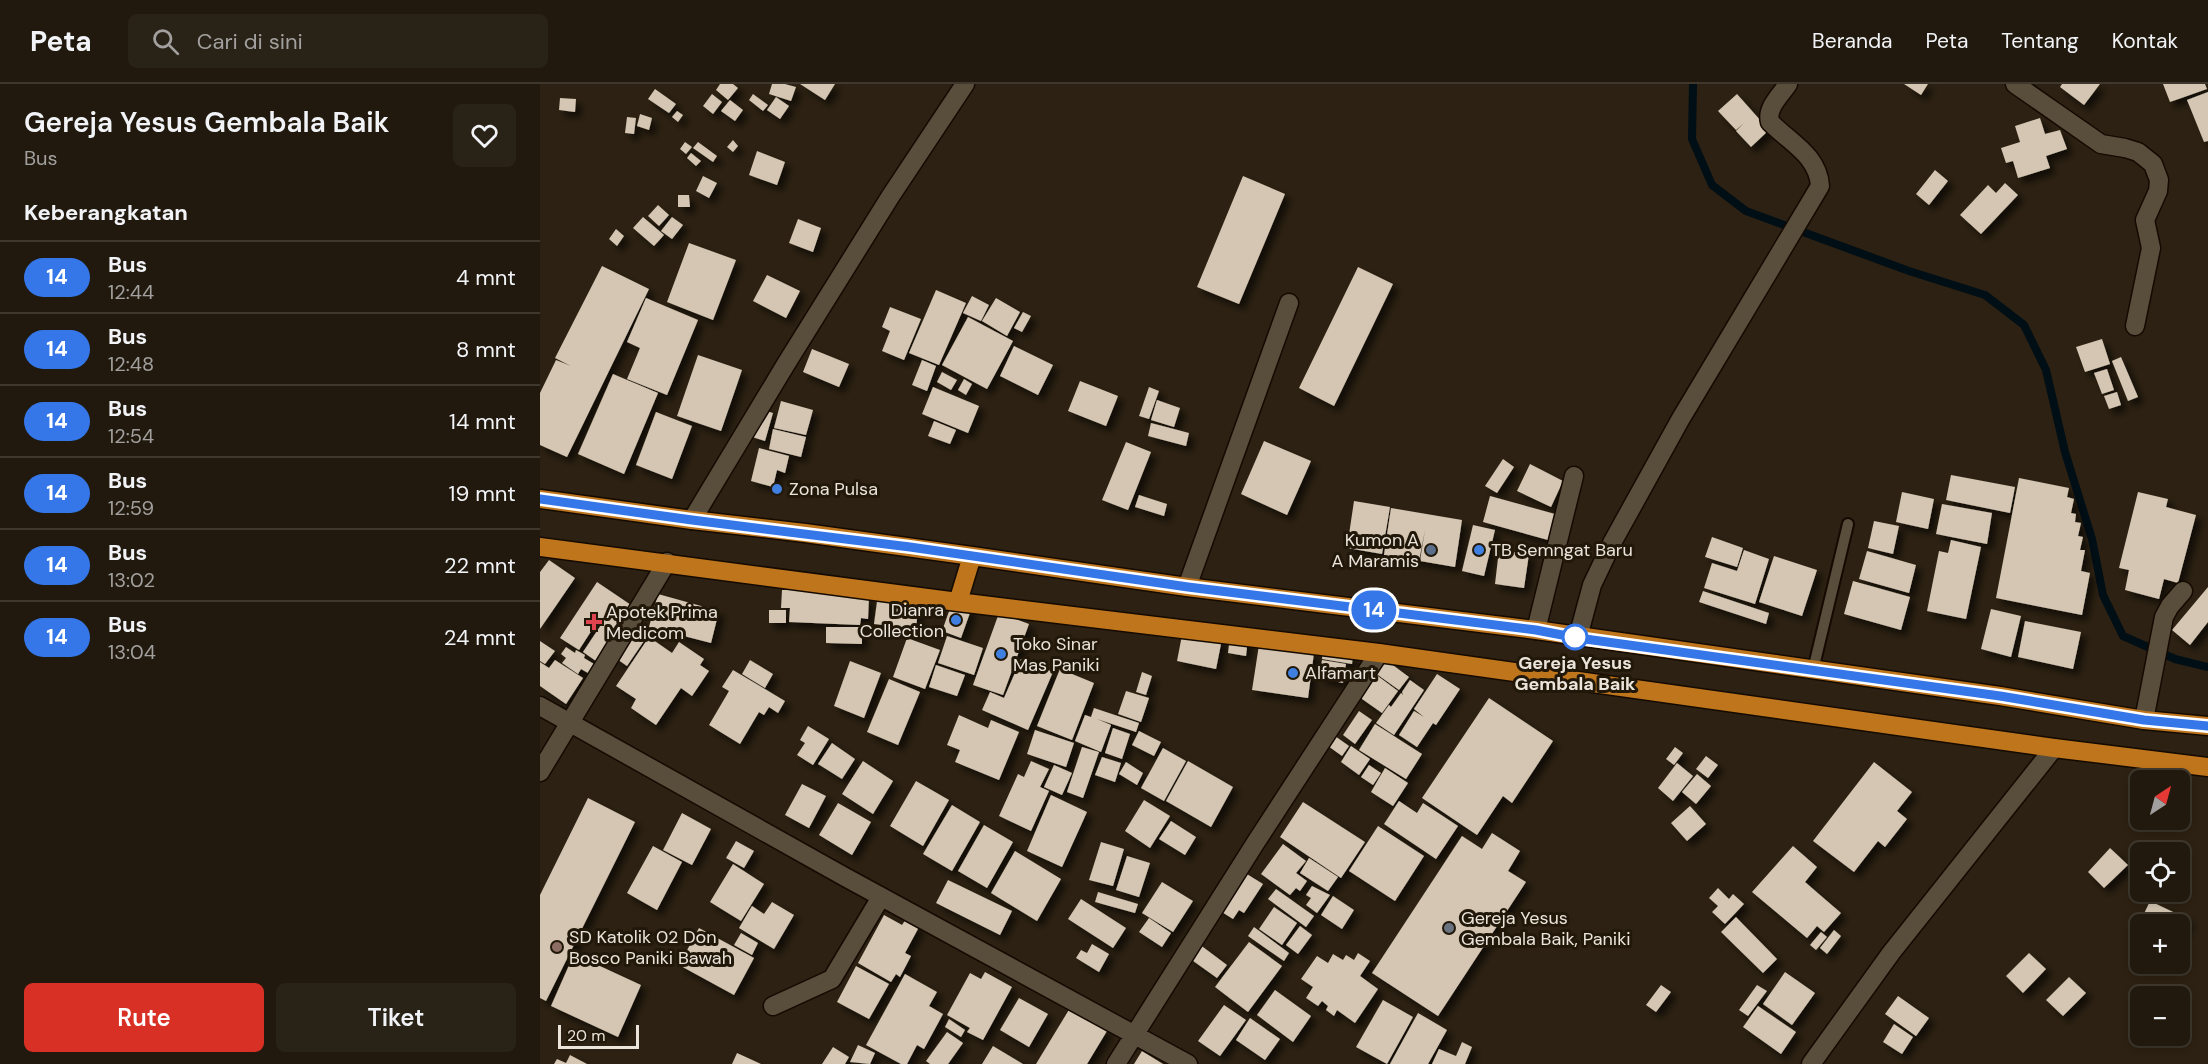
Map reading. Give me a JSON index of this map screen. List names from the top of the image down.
{
  "places": {
    "other": [
      "Zona Pulsa",
      "Kumon A A Maramis",
      "TB Semngat Baru",
      "Dianra Collection",
      "Gereja Yesus Gembala Baik",
      "Toko Sinar Mas Paniki",
      "Alfamart",
      "Gereja Yesus Gembala Baik, Paniki",
      "SD Katolik 02 Don Bosco Paniki Bawah"
    ],
    "health": ["Apotek Prima Medicom"]
  },
  "lines": ["bus line 14"],
  "scale_bar": "20 m",
  "north": "top right",
  "page": {
    "header": "Peta",
    "search": "Cari di sini",
    "nav": [
      "Beranda",
      "Peta",
      "Tentang",
      "Kontak"
    ],
    "heading": [
      ["Gereja Yesus Gembala Baik", "Bus"],
      "Keberangkatan"
    ],
    "on_map": "14",
    "list": [
      {
        "mark": "14",
        "name": "Bus",
        "note": "12:44",
        "value": "4 mnt"
      },
      {
        "mark": "14",
        "name": "Bus",
        "note": "12:48",
        "value": "8 mnt"
      },
      {
        "mark": "14",
        "name": "Bus",
        "note": "12:54",
        "value": "14 mnt"
      },
      {
        "mark": "14",
        "name": "Bus",
        "note": "12:59",
        "value": "19 mnt"
      },
      {
        "mark": "14",
        "name": "Bus",
        "note": "13:02",
        "value": "22 mnt"
      },
      {
        "mark": "14",
        "name": "Bus",
        "note": "13:04",
        "value": "24 mnt"
      }
    ],
    "map_buttons": ["+", "−"],
    "buttons": ["Rute", "Tiket"],
    "scale": "20 m"
  }
}
